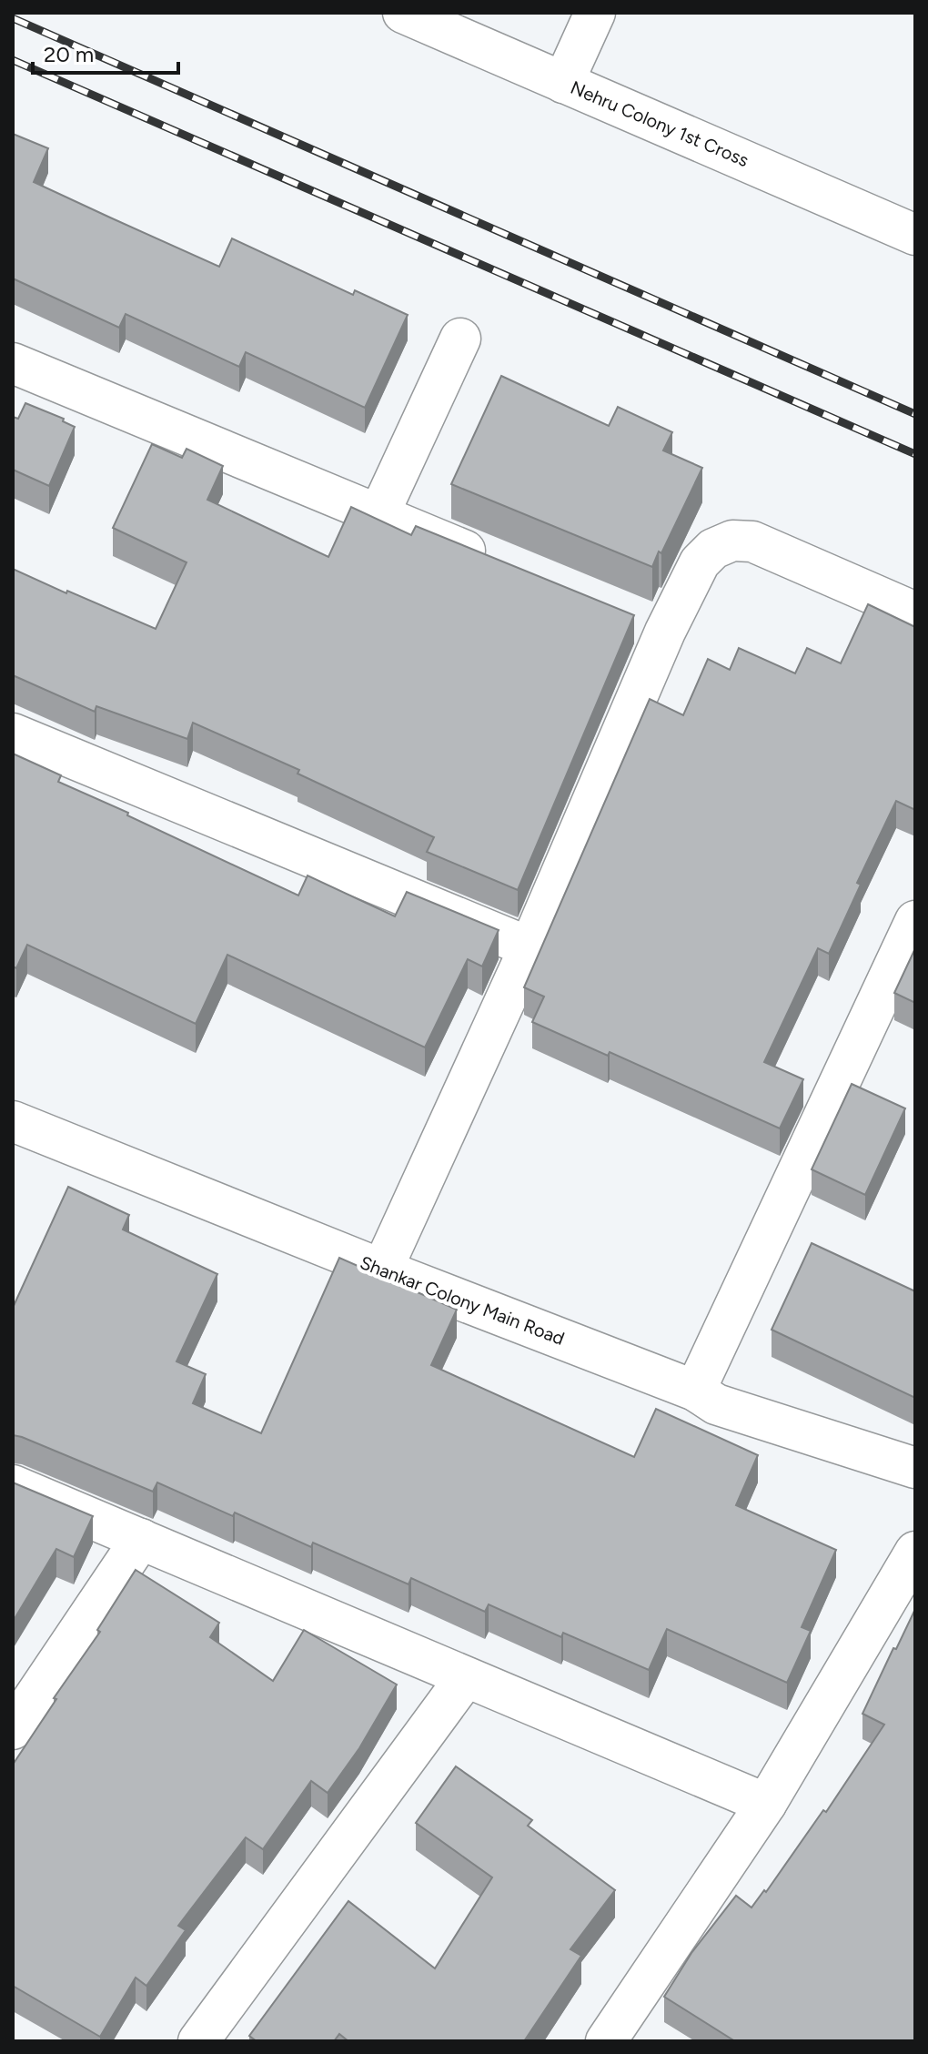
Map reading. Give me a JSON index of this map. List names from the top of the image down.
{
  "streets": {
    "street": ["Nehru Colony 1st Cross", "Shankar Colony Main Road"]
  },
  "scale_bar": "20 m"
}
